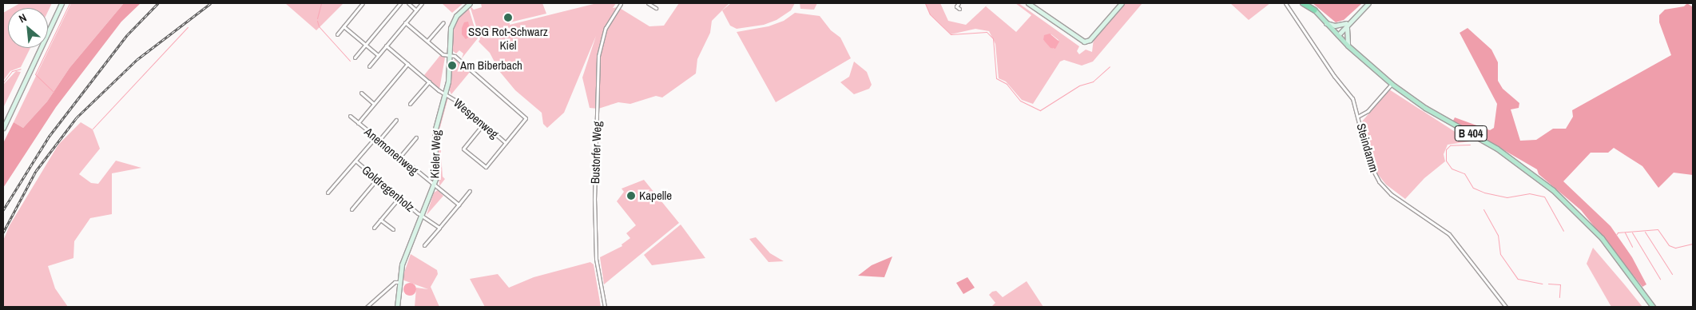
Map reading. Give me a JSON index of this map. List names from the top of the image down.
{
  "streets": {
    "highway": ["B 404"],
    "street": [
      "Wespenweg",
      "Steindamm",
      "Anemonenweg",
      "Bustorfer Weg",
      "Kieler Weg",
      "Goldregenholz"
    ]
  },
  "crossings": [
    ["Wespenweg", "Kieler Weg"],
    ["Anemonenweg", "Kieler Weg"],
    ["Kieler Weg", "Goldregenholz"]
  ],
  "places": ["SSG Rot-Schwarz Kiel", "Am Biberbach", "Kapelle"],
  "north": "top left"
}
